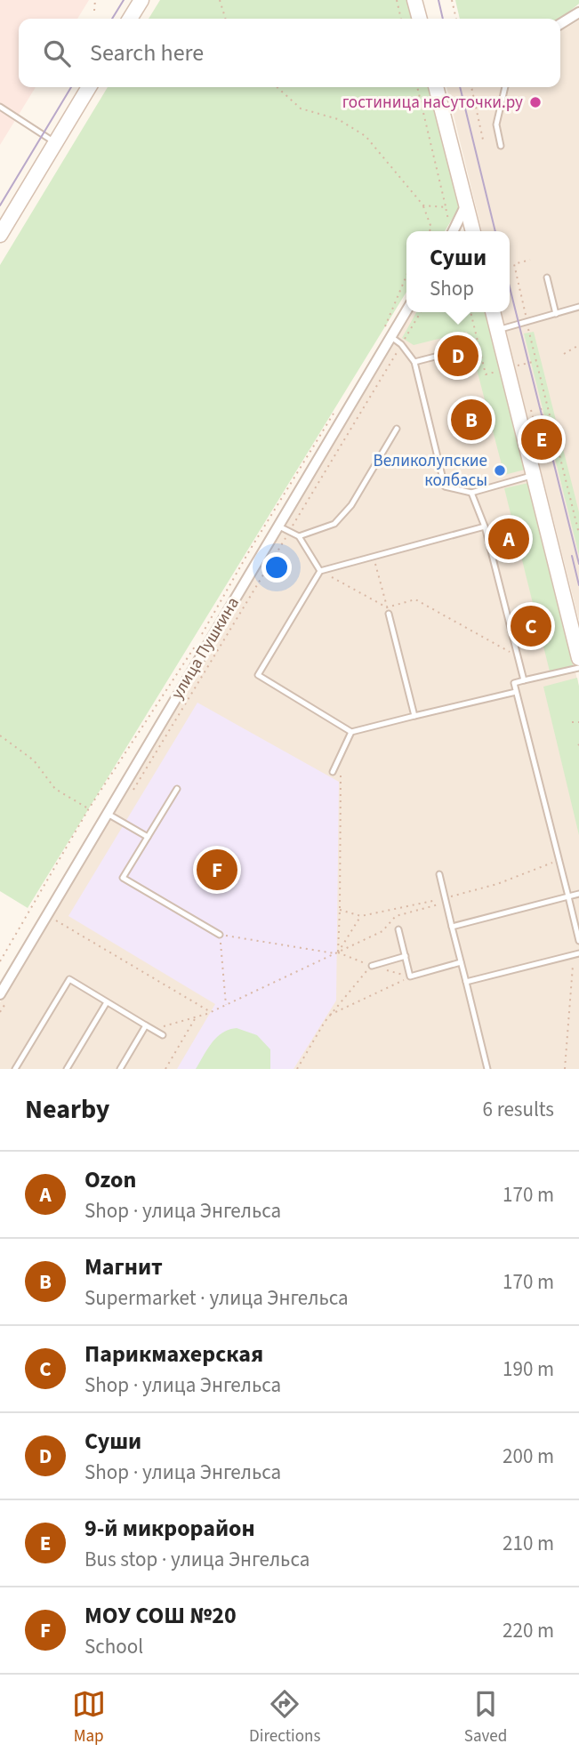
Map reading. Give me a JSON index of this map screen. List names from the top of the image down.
{
  "streets": {
    "street": ["улица Пушкина"]
  },
  "places": ["гостиница наСуточки.ру", "Великолупские колбасы"],
  "page": {
    "search": "Search here",
    "popup": ["Суши", "Shop"],
    "pins": [
      "D",
      "B",
      "E",
      "A",
      "C",
      "F"
    ],
    "heading": ["Nearby", "6 results"],
    "list": [
      {
        "mark": "A",
        "name": "Ozon",
        "note": "Shop · улица Энгельса",
        "value": "170 m"
      },
      {
        "mark": "B",
        "name": "Магнит",
        "note": "Supermarket · улица Энгельса",
        "value": "170 m"
      },
      {
        "mark": "C",
        "name": "Парикмахерская",
        "note": "Shop · улица Энгельса",
        "value": "190 m"
      },
      {
        "mark": "D",
        "name": "Суши",
        "note": "Shop · улица Энгельса",
        "value": "200 m"
      },
      {
        "mark": "E",
        "name": "9-й микрорайон",
        "note": "Bus stop · улица Энгельса",
        "value": "210 m"
      },
      {
        "mark": "F",
        "name": "МОУ СОШ №20",
        "note": "School",
        "value": "220 m"
      }
    ],
    "nav": ["Map", "Directions", "Saved"]
  }
}
